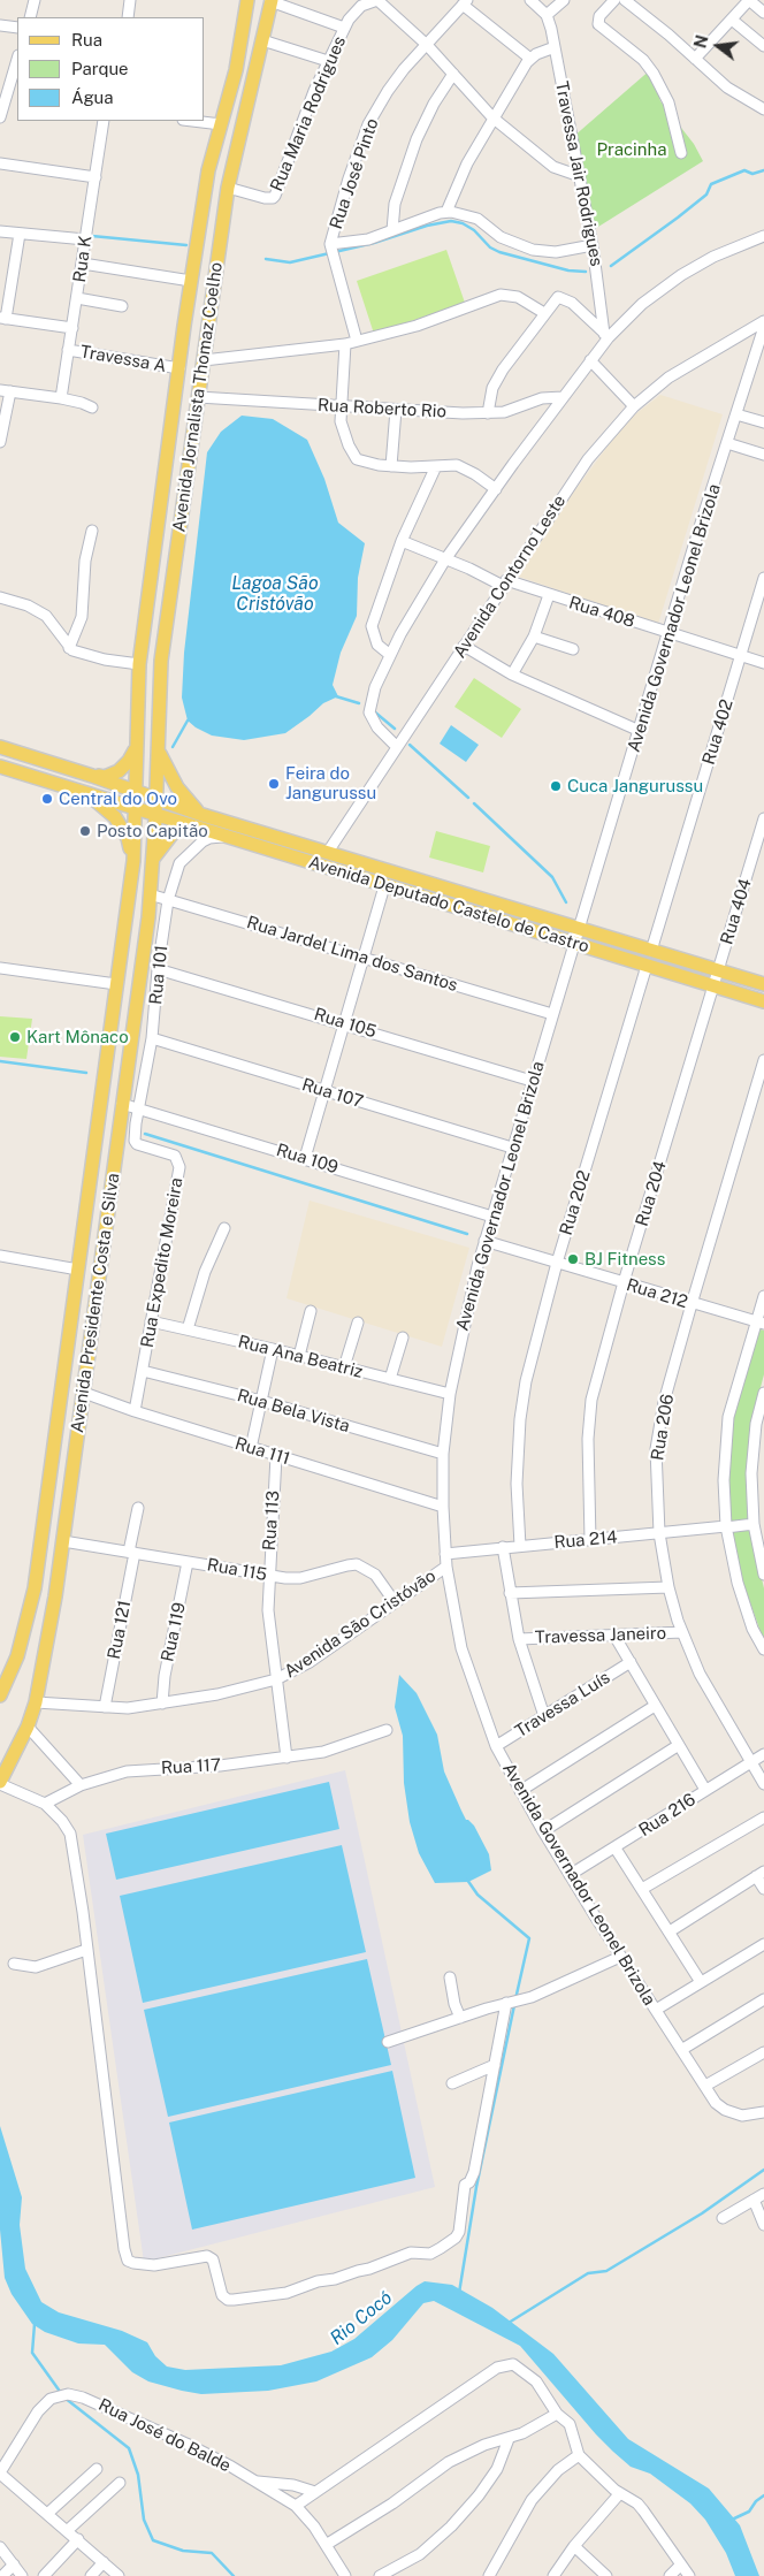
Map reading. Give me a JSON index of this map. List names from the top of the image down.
{
  "streets": {
    "main road": ["Avenida Jornalista Thomaz Coelho", "Avenida Deputado Castelo de Castro", "Avenida Presidente Costa e Silva"],
    "street": [
      "Rua Maria Rodrigues",
      "Rua José Pinto",
      "Travessa Jair Rodrigues",
      "Rua K",
      "Travessa A",
      "Rua Roberto Rio",
      "Avenida Contorno Leste",
      "Rua 408",
      "Avenida Governador Leonel Brizola",
      "Rua 402",
      "Rua 404",
      "Rua Jardel Lima dos Santos",
      "Rua 101",
      "Rua 105",
      "Rua 107",
      "Rua 109",
      "Rua 204",
      "Rua 202",
      "Rua Expedito Moreira",
      "Rua 212",
      "Rua Ana Beatriz",
      "Rua Bela Vista",
      "Rua 206",
      "Rua 111",
      "Rua 113",
      "Rua 214",
      "Rua 115",
      "Avenida São Cristóvão",
      "Rua 121",
      "Rua 119",
      "Travessa Janeiro",
      "Travessa Luís",
      "Rua 117",
      "Rua 216",
      "Rua José do Balde"
    ]
  },
  "crossings": [
    ["Rua Maria Rodrigues", "Avenida Jornalista Thomaz Coelho"],
    ["Rua José Pinto", "Rua Roberto Rio"],
    ["Rua K", "Travessa A"],
    ["Travessa A", "Avenida Jornalista Thomaz Coelho"],
    ["Avenida Jornalista Thomaz Coelho", "Rua Roberto Rio"],
    ["Avenida Jornalista Thomaz Coelho", "Avenida Deputado Castelo de Castro"],
    ["Avenida Jornalista Thomaz Coelho", "Avenida Presidente Costa e Silva"],
    ["Avenida Contorno Leste", "Rua 408"],
    ["Avenida Contorno Leste", "Avenida Deputado Castelo de Castro"],
    ["Rua 408", "Avenida Governador Leonel Brizola"],
    ["Rua 408", "Rua 402"],
    ["Avenida Governador Leonel Brizola", "Avenida Deputado Castelo de Castro"],
    ["Avenida Governador Leonel Brizola", "Rua Jardel Lima dos Santos"],
    ["Avenida Governador Leonel Brizola", "Rua 105"],
    ["Avenida Governador Leonel Brizola", "Rua 107"],
    ["Avenida Governador Leonel Brizola", "Rua 109"],
    ["Avenida Governador Leonel Brizola", "Rua 212"],
    ["Avenida Governador Leonel Brizola", "Rua Ana Beatriz"],
    ["Avenida Governador Leonel Brizola", "Rua Bela Vista"],
    ["Avenida Governador Leonel Brizola", "Rua 111"],
    ["Avenida Governador Leonel Brizola", "Rua 214"],
    ["Avenida Governador Leonel Brizola", "Avenida São Cristóvão"],
    ["Avenida Governador Leonel Brizola", "Travessa Luís"],
    ["Avenida Governador Leonel Brizola", "Rua 216"],
    ["Rua 402", "Avenida Deputado Castelo de Castro"],
    ["Avenida Deputado Castelo de Castro", "Rua 404"],
    ["Avenida Deputado Castelo de Castro", "Rua 101"],
    ["Avenida Deputado Castelo de Castro", "Rua 204"],
    ["Avenida Deputado Castelo de Castro", "Rua 202"],
    ["Avenida Deputado Castelo de Castro", "Avenida Presidente Costa e Silva"],
    ["Rua 404", "Rua 204"],
    ["Rua Jardel Lima dos Santos", "Rua 101"],
    ["Rua Jardel Lima dos Santos", "Avenida Presidente Costa e Silva"],
    ["Rua 101", "Rua 105"],
    ["Rua 101", "Rua 107"],
    ["Rua 101", "Rua 109"],
    ["Rua 101", "Rua Expedito Moreira"],
    ["Rua 109", "Avenida Presidente Costa e Silva"],
    ["Rua 204", "Rua 212"],
    ["Rua 204", "Rua 214"],
    ["Rua 202", "Rua 212"],
    ["Rua 202", "Rua 214"],
    ["Rua Expedito Moreira", "Rua Ana Beatriz"],
    ["Rua Expedito Moreira", "Rua Bela Vista"],
    ["Rua Expedito Moreira", "Rua 111"],
    ["Rua 212", "Rua 206"],
    ["Avenida Presidente Costa e Silva", "Rua 111"],
    ["Avenida Presidente Costa e Silva", "Rua 115"],
    ["Avenida Presidente Costa e Silva", "Avenida São Cristóvão"],
    ["Rua 206", "Rua 214"],
    ["Rua 206", "Travessa Janeiro"],
    ["Rua 206", "Rua 216"],
    ["Rua 111", "Rua 113"],
    ["Rua 113", "Rua 115"],
    ["Rua 113", "Avenida São Cristóvão"],
    ["Rua 113", "Rua 117"],
    ["Rua 115", "Avenida São Cristóvão"],
    ["Rua 115", "Rua 121"],
    ["Rua 115", "Rua 119"],
    ["Avenida São Cristóvão", "Rua 121"],
    ["Avenida São Cristóvão", "Rua 119"]
  ],
  "water": ["Lagoa São Cristóvão", "Rio Cocó"],
  "parks": ["Pracinha"],
  "places": [
    "Feira do Jangurussu",
    "Cuca Jangurussu",
    "Central do Ovo",
    "Posto Capitão",
    "Kart Mônaco",
    "BJ Fitness"
  ],
  "legend": ["Rua", "Parque", "Água"],
  "north": "left"
}
